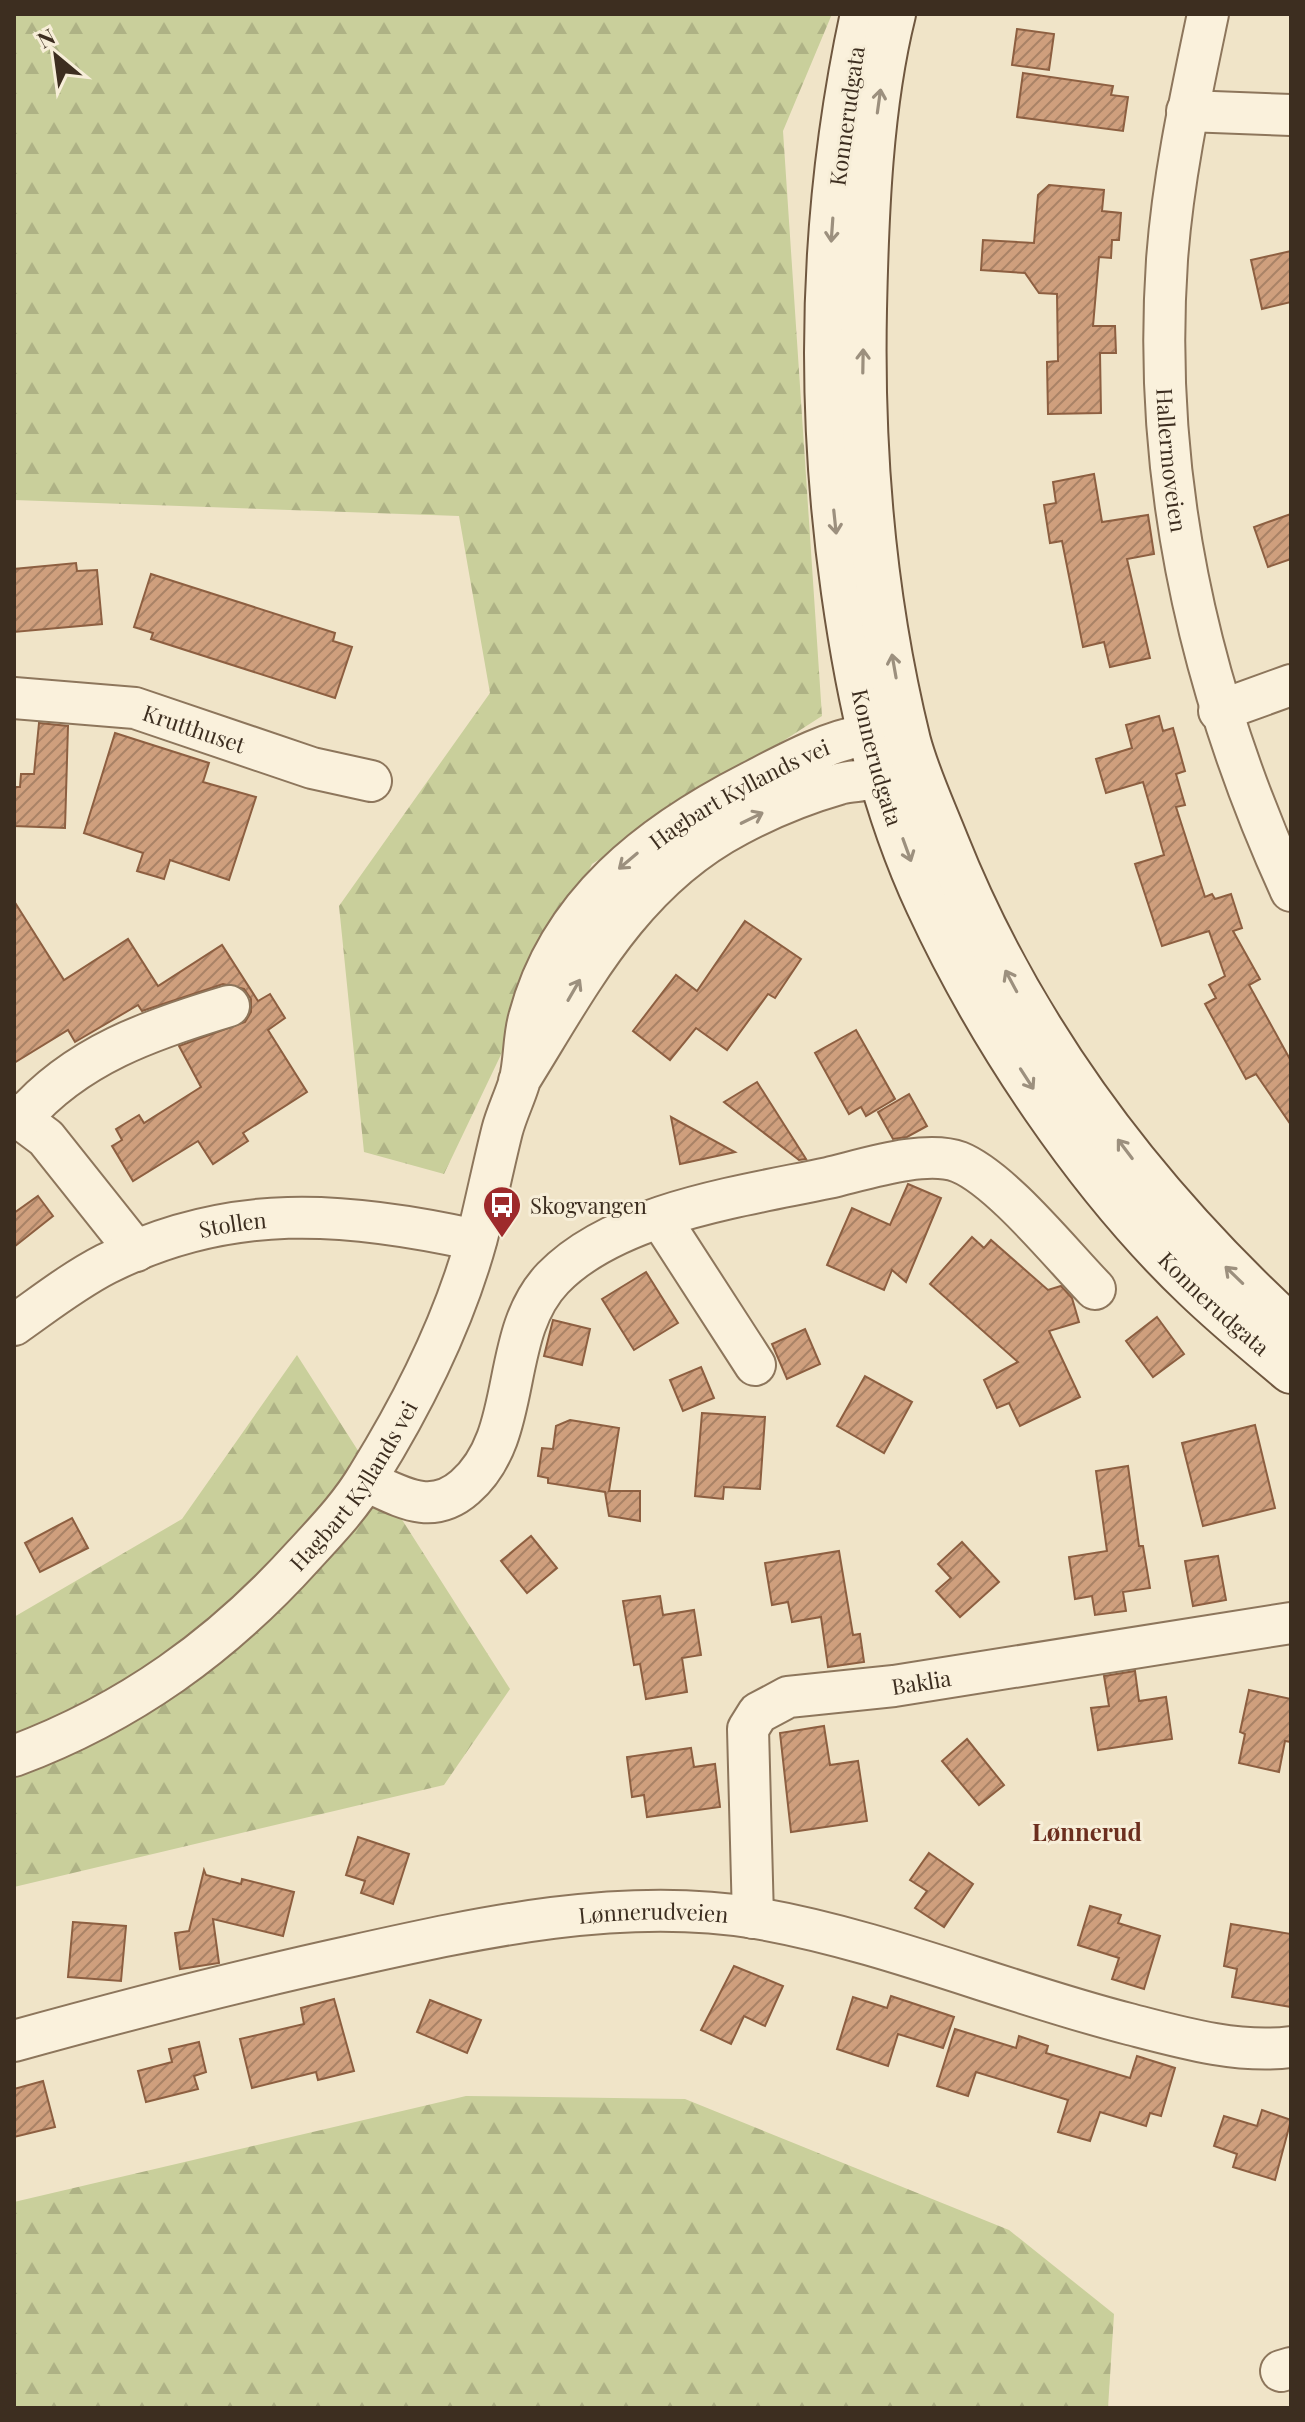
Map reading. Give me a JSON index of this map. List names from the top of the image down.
{
  "streets": {
    "main road": ["Konnerudgata"],
    "street": [
      "Hallermoveien",
      "Krutthuset",
      "Hagbart Kyllands vei",
      "Stollen",
      "Baklia",
      "Lønnerudveien"
    ]
  },
  "crossings": [
    ["Konnerudgata", "Hagbart Kyllands vei"],
    ["Hagbart Kyllands vei", "Stollen"],
    ["Baklia", "Lønnerudveien"]
  ],
  "districts": ["Lønnerud"],
  "places": {
    "bus stop": ["Skogvangen"]
  },
  "north": "top left"
}
